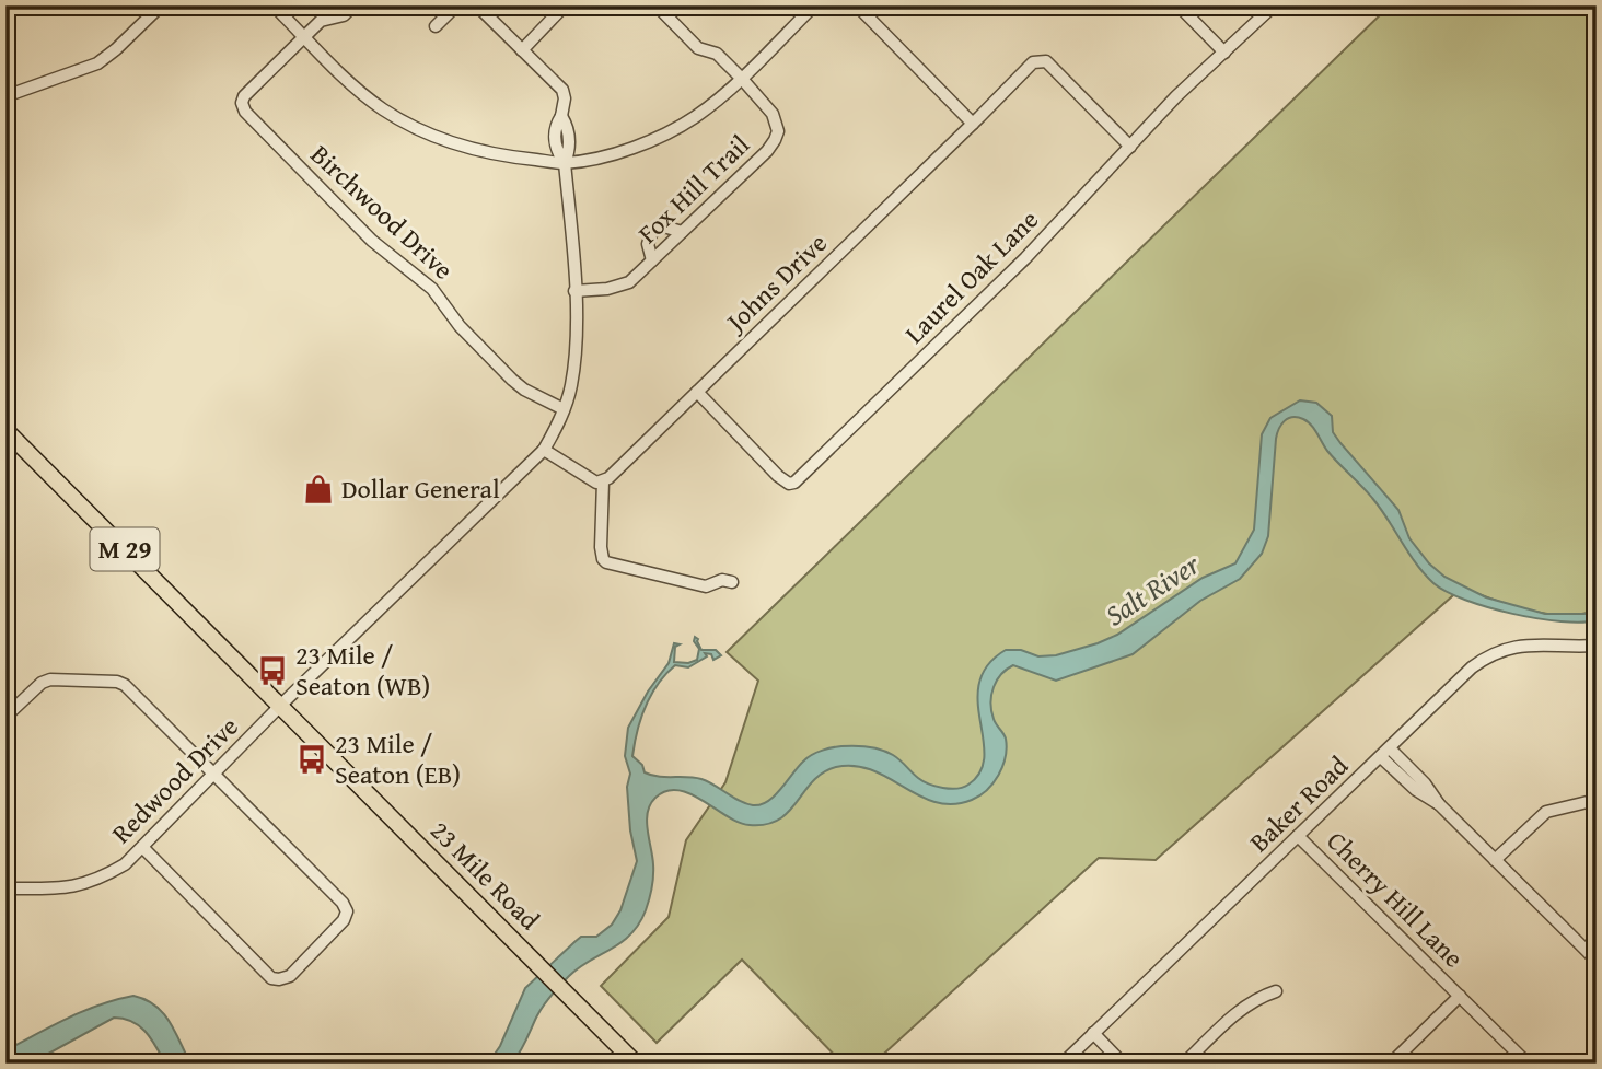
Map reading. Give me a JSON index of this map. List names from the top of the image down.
{
  "streets": {
    "main road": ["M 29", "23 Mile Road"],
    "street": [
      "Fox Hill Trail",
      "Birchwood Drive",
      "Laurel Oak Lane",
      "Johns Drive",
      "Redwood Drive",
      "Baker Road",
      "Cherry Hill Lane"
    ]
  },
  "crossings": [
    ["Laurel Oak Lane", "Johns Drive"],
    ["Redwood Drive", "23 Mile Road"],
    ["Baker Road", "Cherry Hill Lane"]
  ],
  "water": ["Salt River"],
  "places": {
    "shop": ["Dollar General"],
    "bus stop": ["23 Mile / Seaton (WB)", "23 Mile / Seaton (EB)"]
  }
}
